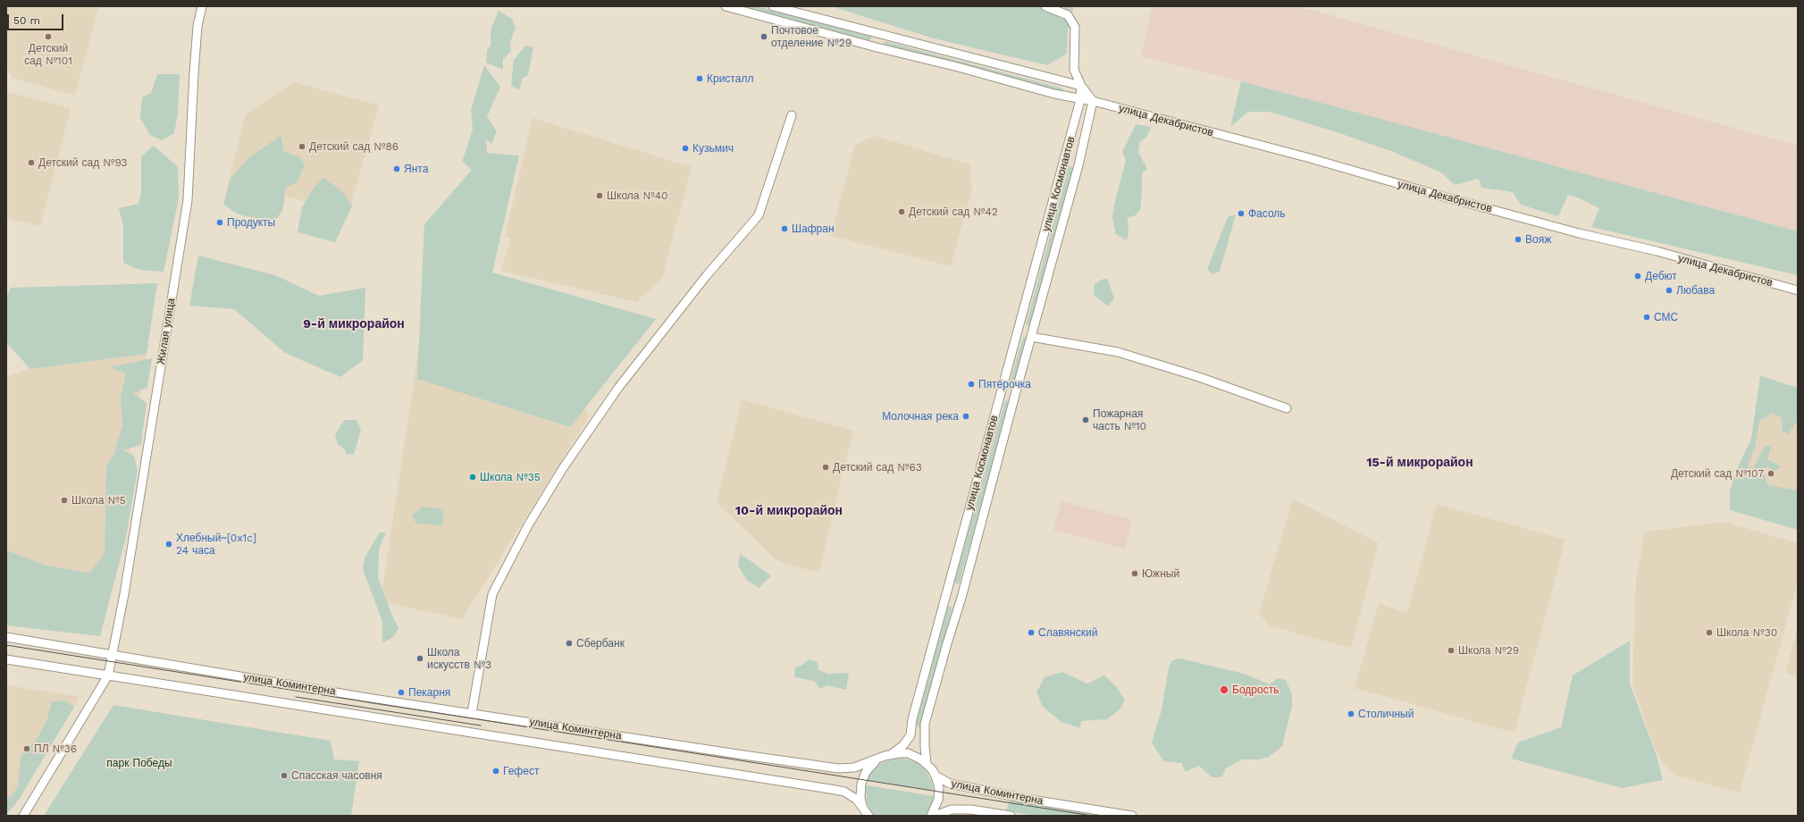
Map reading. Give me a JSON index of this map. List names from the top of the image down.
{
  "streets": {
    "street": [
      "улица Декабристов",
      "улица Космонавтов",
      "Жилая улица",
      "улица Коминтерна"
    ]
  },
  "crossings": [
    ["улица Декабристов", "улица Космонавтов"],
    ["улица Космонавтов", "улица Коминтерна"],
    ["Жилая улица", "улица Коминтерна"]
  ],
  "districts": ["9-й микрорайон", "15-й микрорайон", "10-й микрорайон"],
  "parks": ["парк Победы"],
  "places": [
    "Детский сад №101",
    "Почтовое отделение №29",
    "Кристалл",
    "Детский сад №86",
    "Кузьмич",
    "Детский сад №93",
    "Янта",
    "Школа №40",
    "Детский сад №42",
    "Фасоль",
    "Продукты",
    "Шафран",
    "Вояж",
    "Дебют",
    "Любава",
    "СМС",
    "Пятёрочка",
    "Молочная река",
    "Пожарная часть №10",
    "Детский сад №63",
    "Детский сад №107",
    "Школа №35",
    "Школа №5",
    "Хлебный~[0x1c] 24 часа",
    "Южный",
    "Славянский",
    "Школа №30",
    "Сбербанк",
    "Школа №29",
    "Школа искусств №3",
    "Бодрость",
    "Пекарня",
    "Столичный",
    "ПЛ №36",
    "Гефест",
    "Спасская часовня"
  ],
  "scale_bar": "50 m"
}
